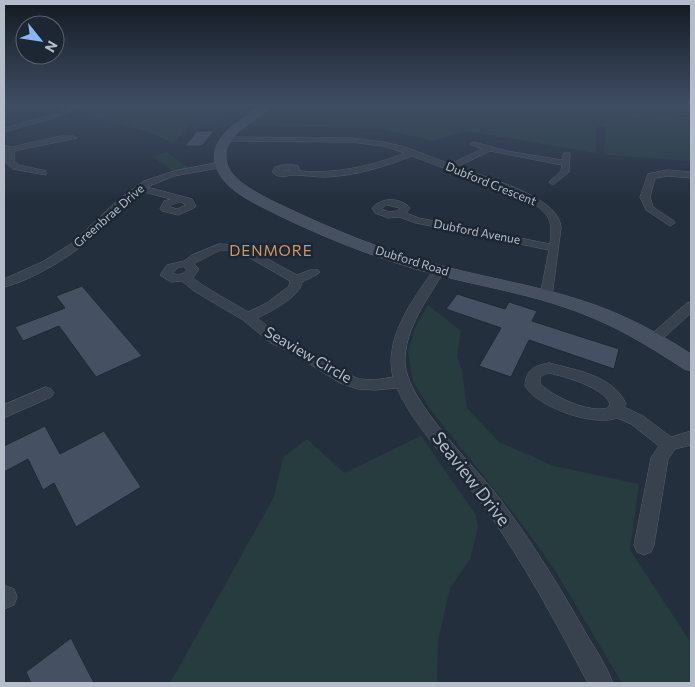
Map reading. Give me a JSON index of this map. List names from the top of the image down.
{
  "streets": {
    "street": [
      "Dubford Crescent",
      "Greenbrae Drive",
      "Dubford Avenue",
      "Dubford Road",
      "Seaview Circle",
      "Seaview Drive"
    ]
  },
  "crossings": [
    ["Dubford Crescent", "Dubford Avenue"],
    ["Dubford Crescent", "Dubford Road"],
    ["Greenbrae Drive", "Dubford Road"],
    ["Dubford Road", "Seaview Drive"],
    ["Seaview Circle", "Seaview Drive"]
  ],
  "districts": ["DENMORE"],
  "north": "bottom right"
}
